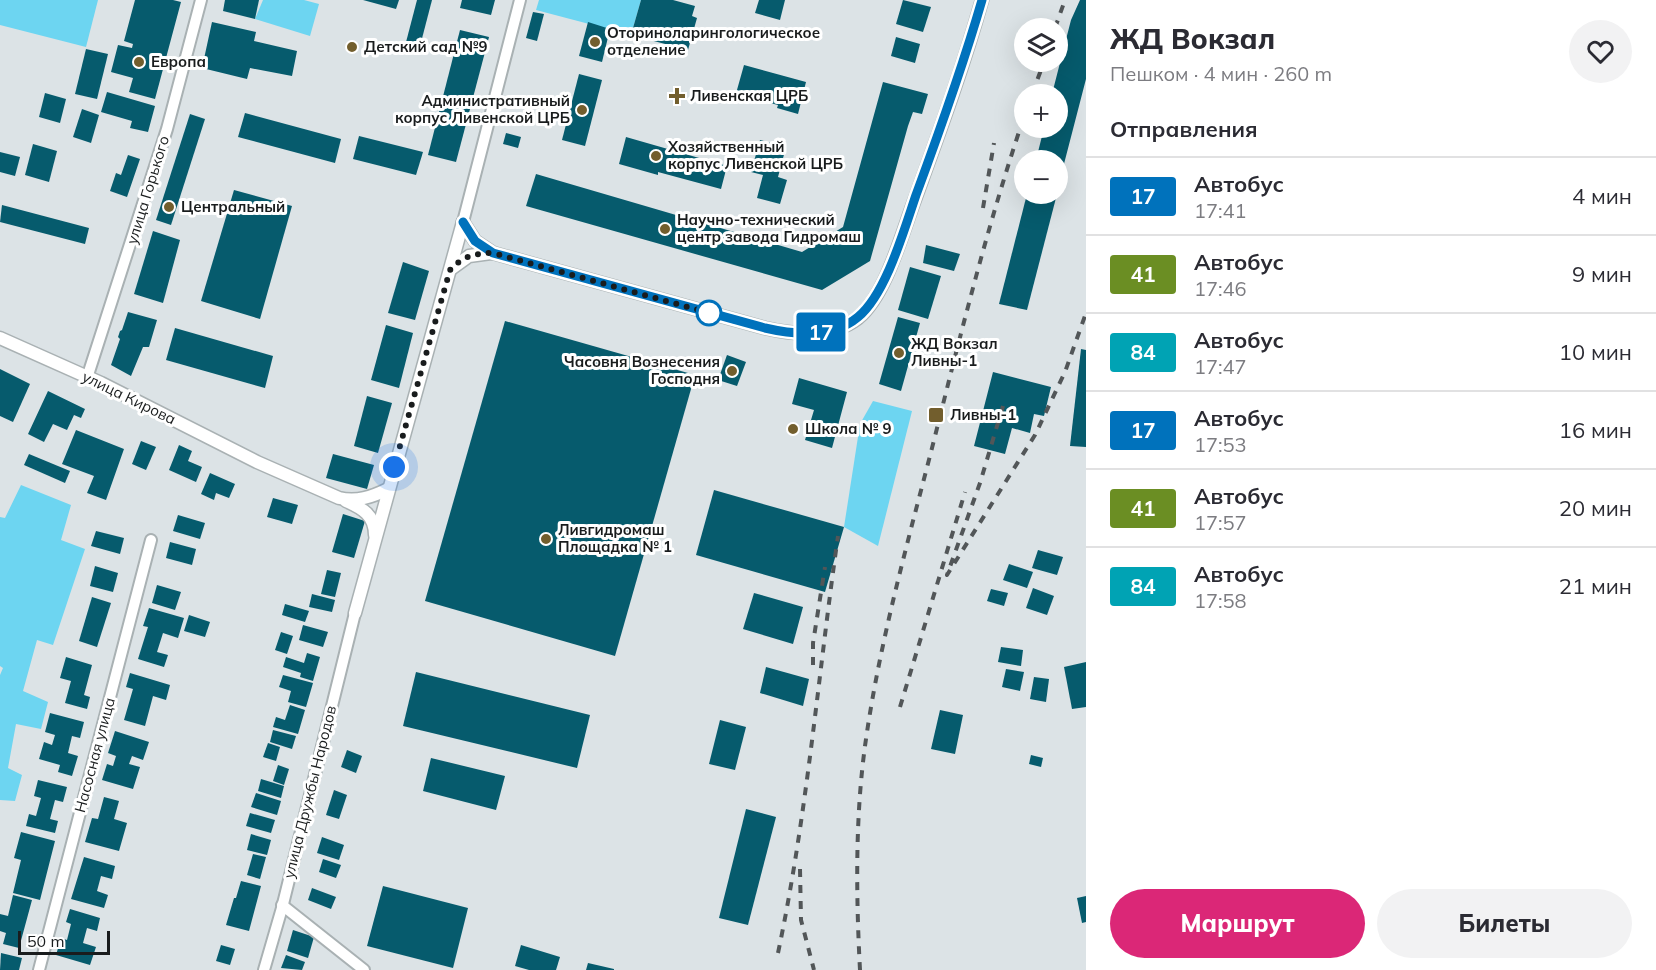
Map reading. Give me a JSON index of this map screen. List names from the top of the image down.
{
  "streets": {
    "street": [
      "улица Горького",
      "улица Кирова",
      "Насосная улица",
      "улица Дружбы Народов"
    ]
  },
  "crossings": [
    ["улица Горького", "улица Кирова"]
  ],
  "places": {
    "other": [
      "Оториноларингологическое отделение",
      "Детский сад №9",
      "Европа",
      "Административный корпус Ливенской ЦРБ",
      "Хозяйственный корпус Ливенской ЦРБ",
      "Центральный",
      "Научно-технический центр завода Гидромаш",
      "ЖД Вокзал Ливны-1",
      "Часовня Вознесения Господня",
      "Школа № 9",
      "Ливгидромаш Площадка № 1"
    ],
    "health": ["Ливенская ЦРБ"],
    "transit": ["Ливны-1"]
  },
  "lines": ["bus line 17"],
  "scale_bar": "50 m",
  "page": {
    "on_map": "17",
    "heading": [
      ["ЖД Вокзал", "Пешком · 4 мин · 260 m"],
      "Отправления"
    ],
    "map_buttons": ["+", "−"],
    "list": [
      {
        "mark": "17",
        "name": "Автобус",
        "note": "17:41",
        "value": "4 мин"
      },
      {
        "mark": "41",
        "name": "Автобус",
        "note": "17:46",
        "value": "9 мин"
      },
      {
        "mark": "84",
        "name": "Автобус",
        "note": "17:47",
        "value": "10 мин"
      },
      {
        "mark": "17",
        "name": "Автобус",
        "note": "17:53",
        "value": "16 мин"
      },
      {
        "mark": "41",
        "name": "Автобус",
        "note": "17:57",
        "value": "20 мин"
      },
      {
        "mark": "84",
        "name": "Автобус",
        "note": "17:58",
        "value": "21 мин"
      }
    ],
    "buttons": ["Маршрут", "Билеты"],
    "scale": "50 m"
  }
}
